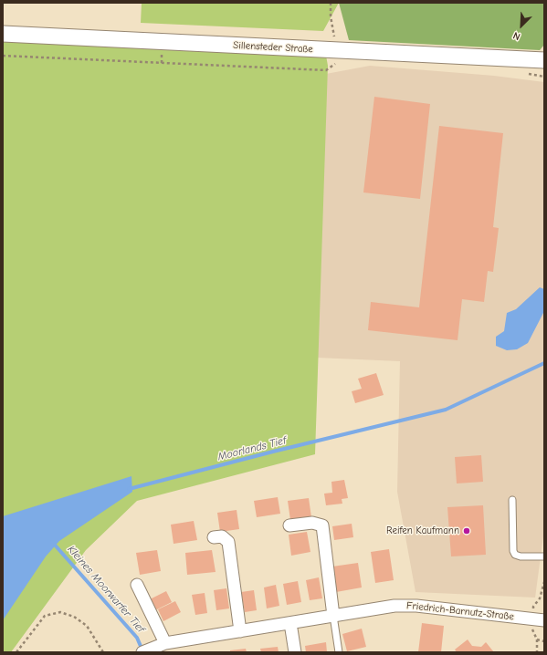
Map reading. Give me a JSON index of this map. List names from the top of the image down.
{
  "streets": {
    "street": ["Sillensteder Straße", "Friedrich-Barnutz-Straße"]
  },
  "water": ["Moorlands Tief", "Kleines Moorwarfer Tief"],
  "places": ["Reifen Kaufmann"],
  "north": "bottom left"
}
